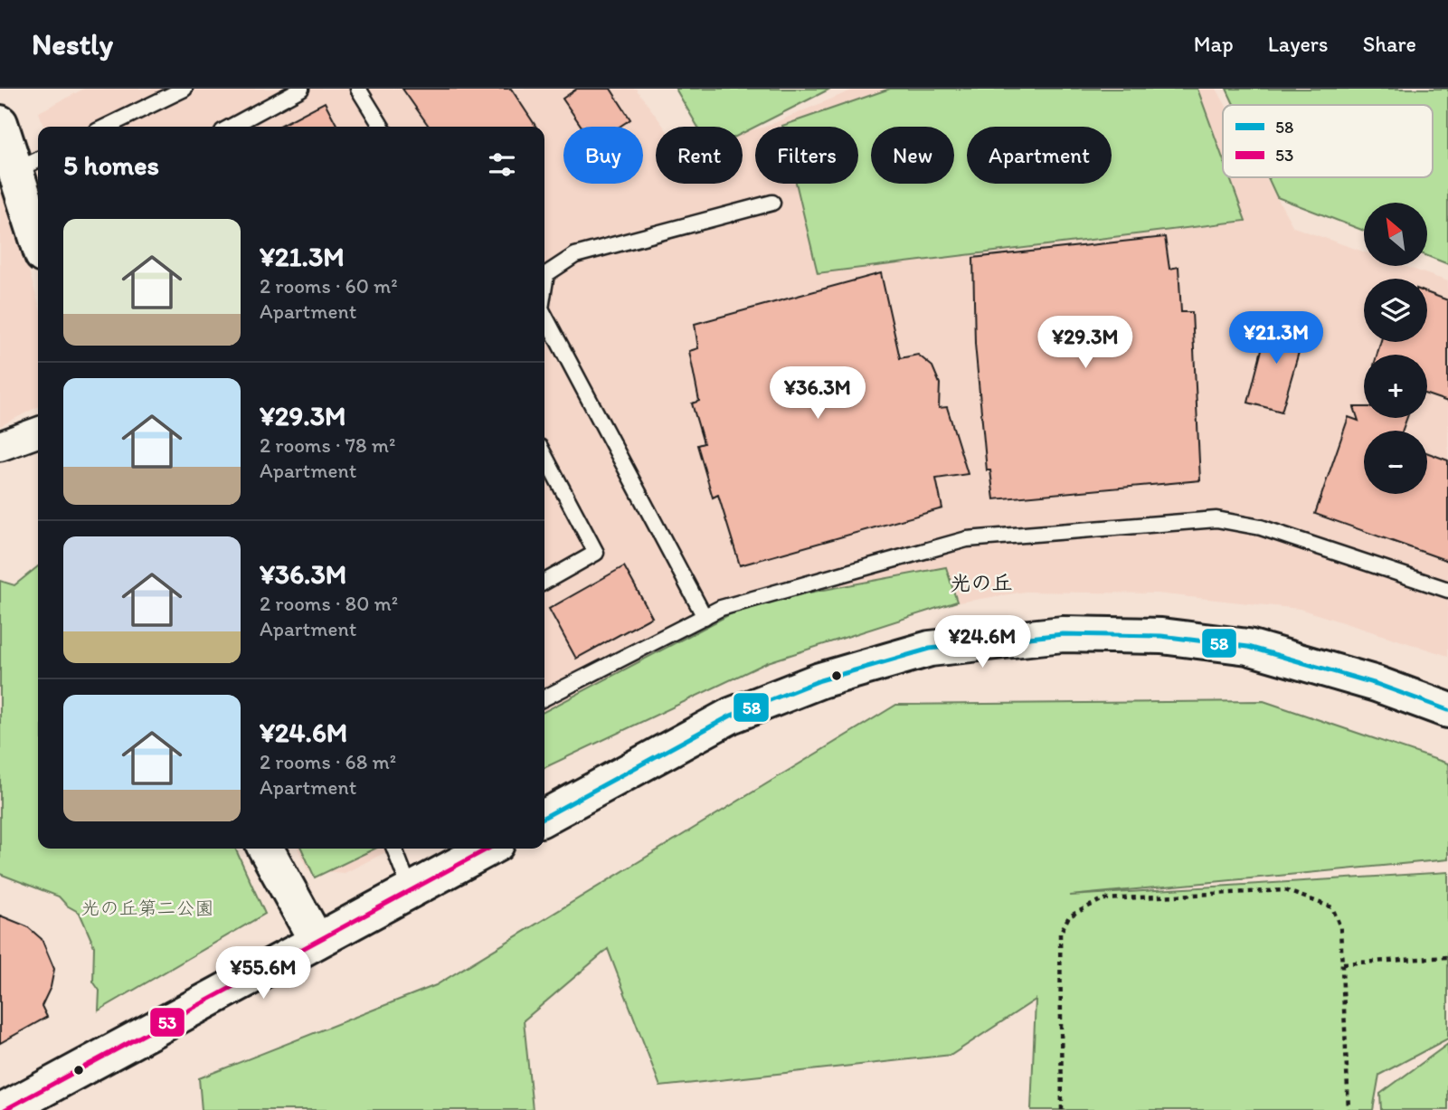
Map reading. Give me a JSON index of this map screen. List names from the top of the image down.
{
  "districts": ["光の丘"],
  "parks": ["光の丘第二公園"],
  "lines": ["transit line 58", "transit line 53"],
  "legend": ["58", "53"],
  "north": "top left",
  "page": {
    "header": "Nestly",
    "nav": ["Map", "Layers", "Share"],
    "chip": [
      "Buy",
      "Rent",
      "Filters",
      "New",
      "Apartment"
    ],
    "heading": "5 homes",
    "map_buttons": ["+", "−"],
    "list": [
      {
        "name": "¥21.3M",
        "note": "2 rooms · 60 m² · Apartment"
      },
      {
        "name": "¥29.3M",
        "note": "2 rooms · 78 m² · Apartment"
      },
      {
        "name": "¥36.3M",
        "note": "2 rooms · 80 m² · Apartment"
      },
      {
        "name": "¥24.6M",
        "note": "2 rooms · 68 m² · Apartment"
      }
    ],
    "price": [
      "¥21.3M",
      "¥29.3M",
      "¥36.3M",
      "¥24.6M",
      "¥55.6M"
    ]
  }
}
